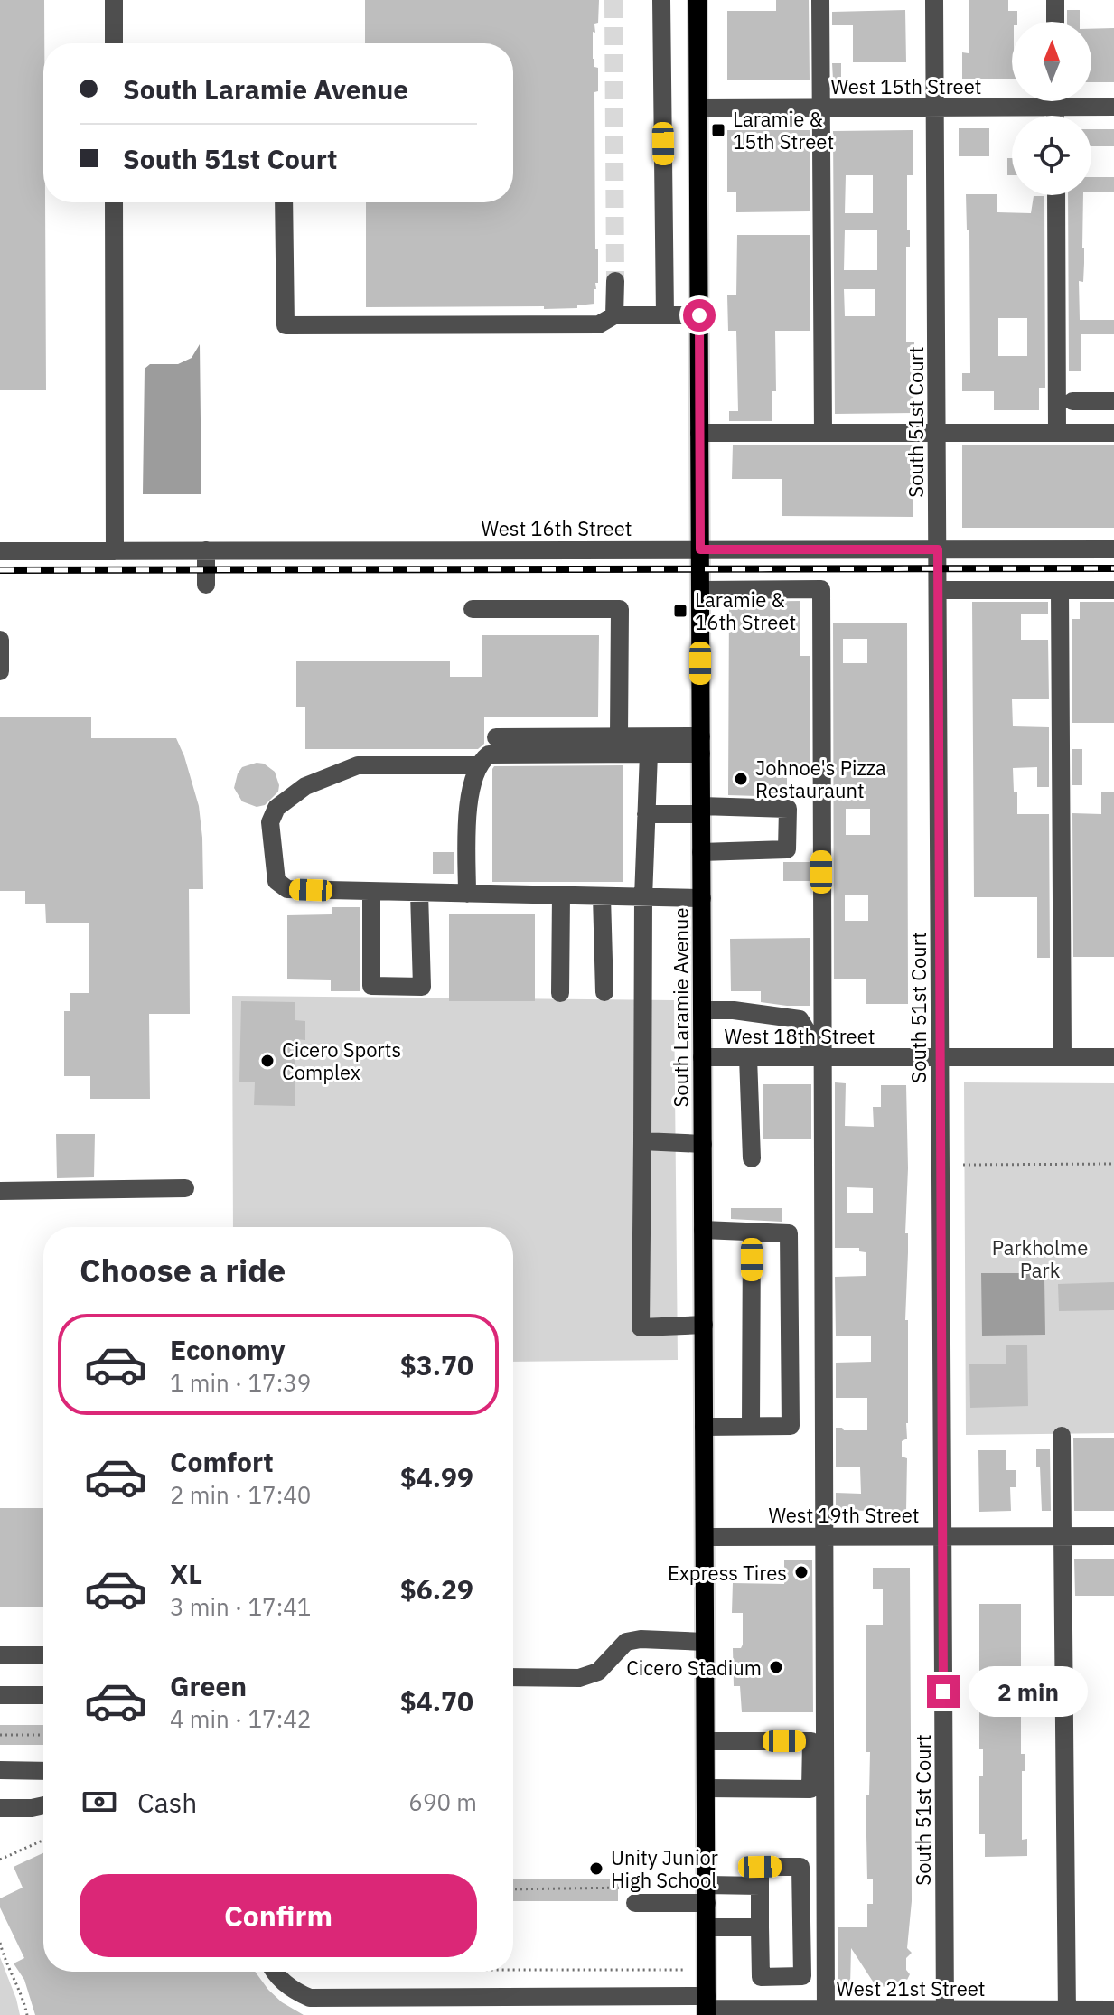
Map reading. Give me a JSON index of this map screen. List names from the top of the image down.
{
  "streets": {
    "main road": ["South Laramie Avenue"],
    "street": [
      "West 15th Street",
      "South 51st Court",
      "West 16th Street",
      "West 18th Street",
      "West 19th Street",
      "West 21st Street"
    ]
  },
  "crossings": [
    ["West 15th Street", "South 51st Court"],
    ["West 15th Street", "South Laramie Avenue"],
    ["South 51st Court", "West 16th Street"],
    ["South 51st Court", "West 18th Street"],
    ["South 51st Court", "West 19th Street"],
    ["South 51st Court", "West 21st Street"],
    ["West 16th Street", "South Laramie Avenue"],
    ["South Laramie Avenue", "West 18th Street"],
    ["South Laramie Avenue", "West 19th Street"],
    ["South Laramie Avenue", "West 21st Street"]
  ],
  "parks": ["Parkholme Park"],
  "places": {
    "transit": ["Laramie & 15th Street", "Laramie & 16th Street"],
    "other": [
      "Johnoe's Pizza Restauraunt",
      "Cicero Sports Complex",
      "Express Tires",
      "Cicero Stadium",
      "Unity Junior High School"
    ]
  },
  "north": "top",
  "page": {
    "banner": ["South Laramie Avenue", "South 51st Court"],
    "heading": "Choose a ride",
    "list": [
      {
        "name": "Economy",
        "note": "1 min · 17:39",
        "value": "$3.70"
      },
      {
        "name": "Comfort",
        "note": "2 min · 17:40",
        "value": "$4.99"
      },
      {
        "name": "XL",
        "note": "3 min · 17:41",
        "value": "$6.29"
      },
      {
        "name": "Green",
        "note": "4 min · 17:42",
        "value": "$4.70"
      }
    ],
    "bubble": "2 min",
    "pay": ["Cash", "690 m"],
    "buttons": "Confirm"
  }
}
